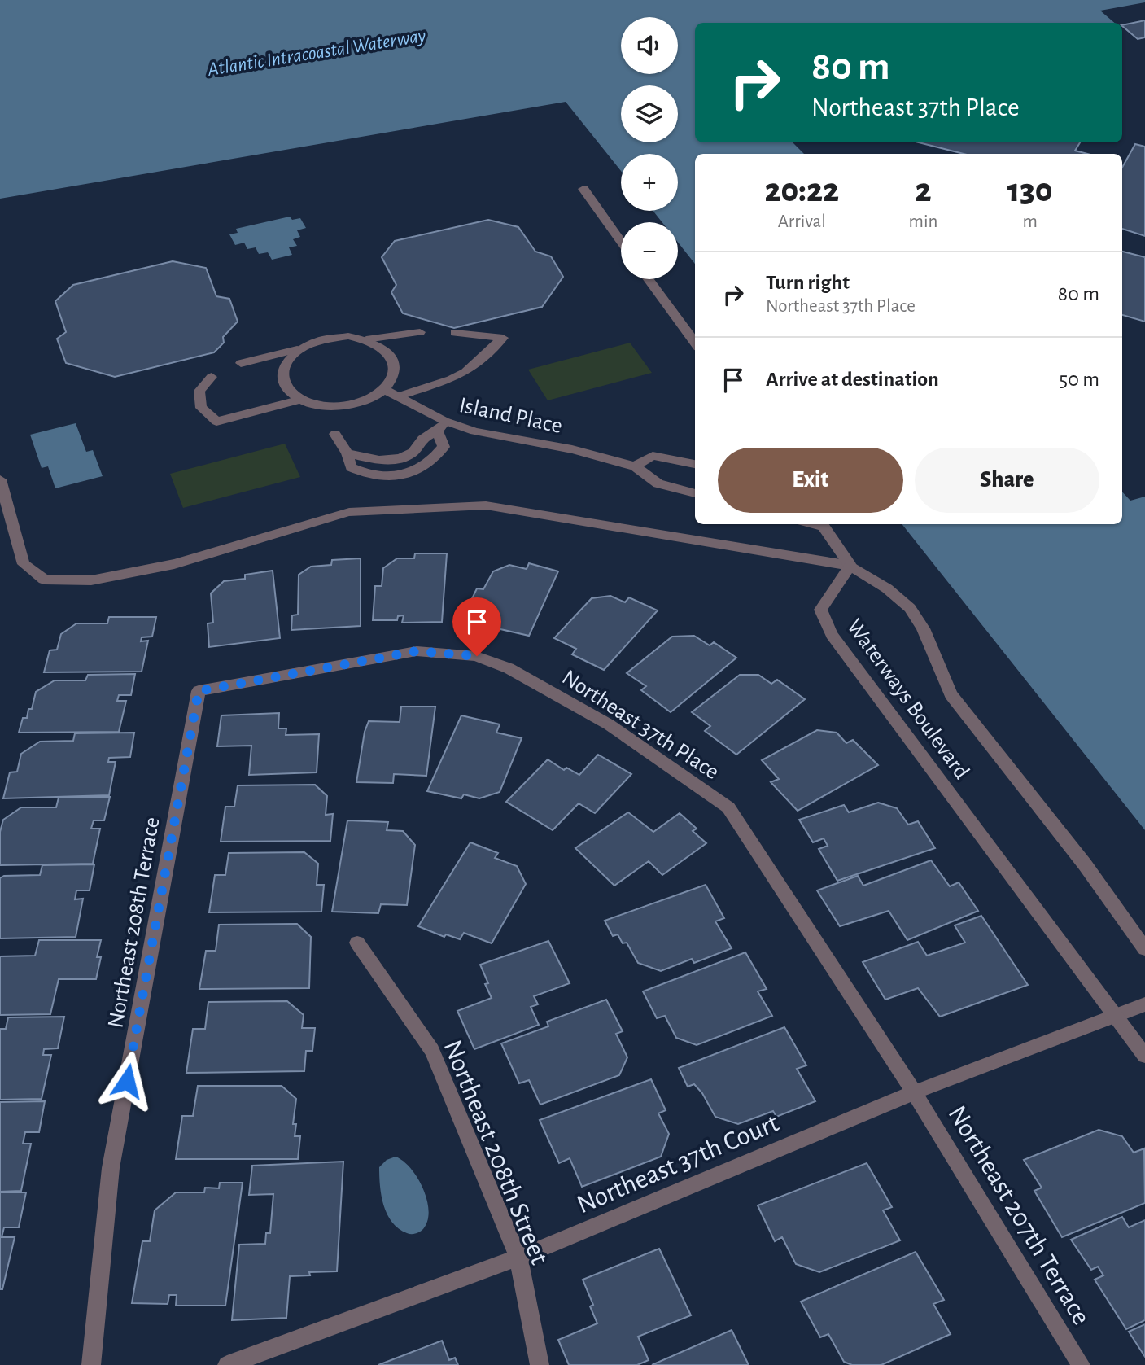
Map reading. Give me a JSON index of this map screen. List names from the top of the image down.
{
  "streets": {
    "street": [
      "Island Place",
      "Waterways Boulevard",
      "Northeast 37th Place",
      "Northeast 208th Terrace",
      "Northeast 208th Street",
      "Northeast 37th Court",
      "Northeast 207th Terrace"
    ]
  },
  "crossings": [
    ["Waterways Boulevard", "Northeast 37th Court"],
    ["Northeast 37th Place", "Northeast 208th Terrace"],
    ["Northeast 37th Place", "Northeast 37th Court"],
    ["Northeast 37th Place", "Northeast 207th Terrace"],
    ["Northeast 208th Street", "Northeast 37th Court"],
    ["Northeast 37th Court", "Northeast 207th Terrace"]
  ],
  "water": ["Atlantic Intracoastal Waterway"],
  "page": {
    "map_buttons": ["+", "−"],
    "turn": ["80 m", "Northeast 37th Place"],
    "eta": [
      "20:22",
      "Arrival",
      "2",
      "min",
      "130",
      "m"
    ],
    "list": [
      {
        "name": "Turn right",
        "note": "Northeast 37th Place",
        "value": "80 m"
      },
      {
        "name": "Arrive at destination",
        "value": "50 m"
      }
    ],
    "buttons": ["Exit", "Share"]
  }
}
